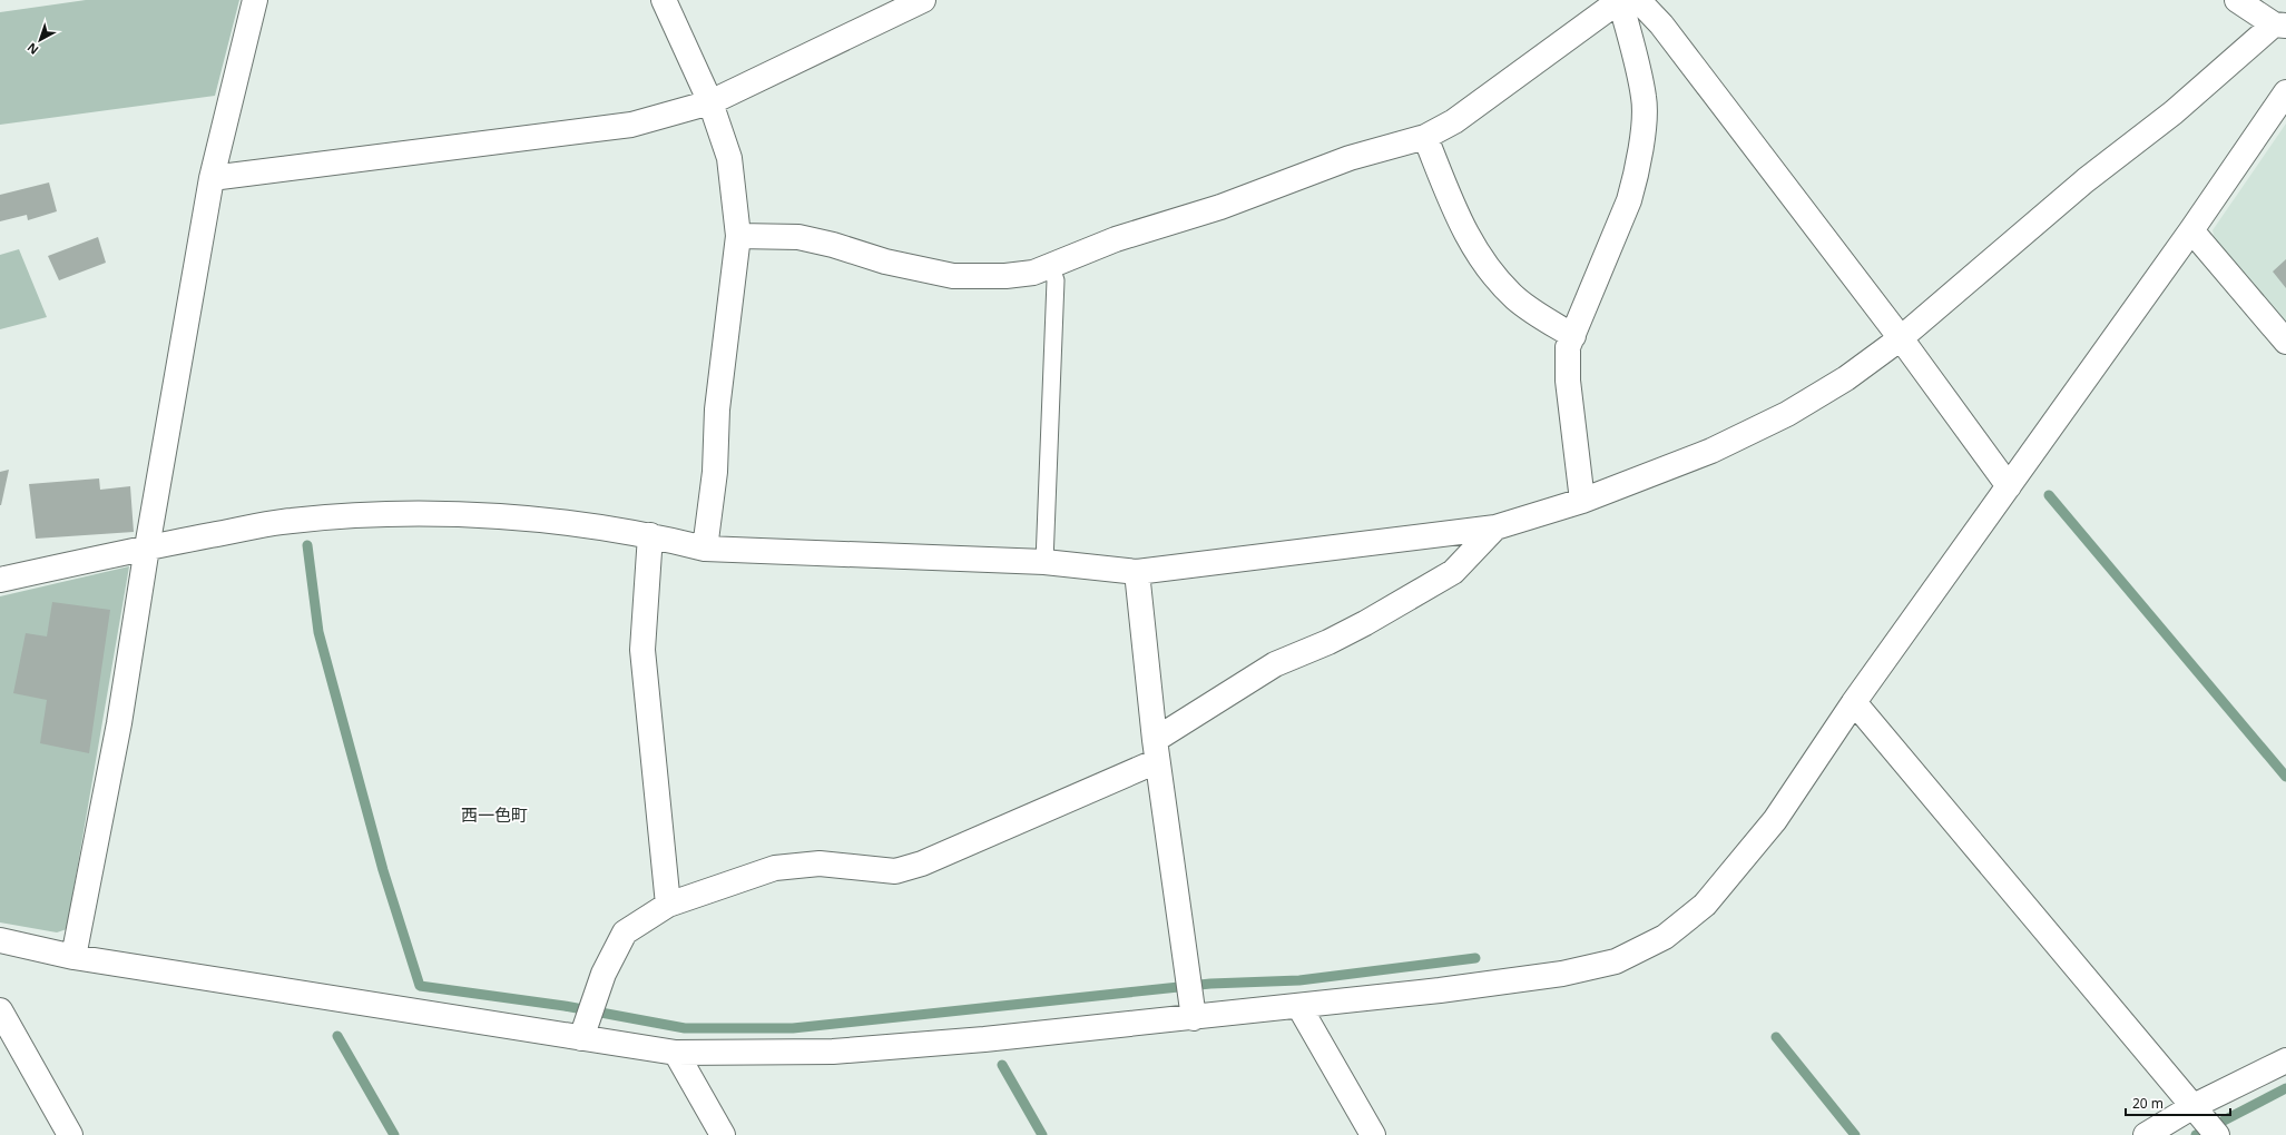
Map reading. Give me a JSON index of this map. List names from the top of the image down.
{
  "districts": ["西一色町"],
  "scale_bar": "20 m",
  "north": "bottom left"
}
